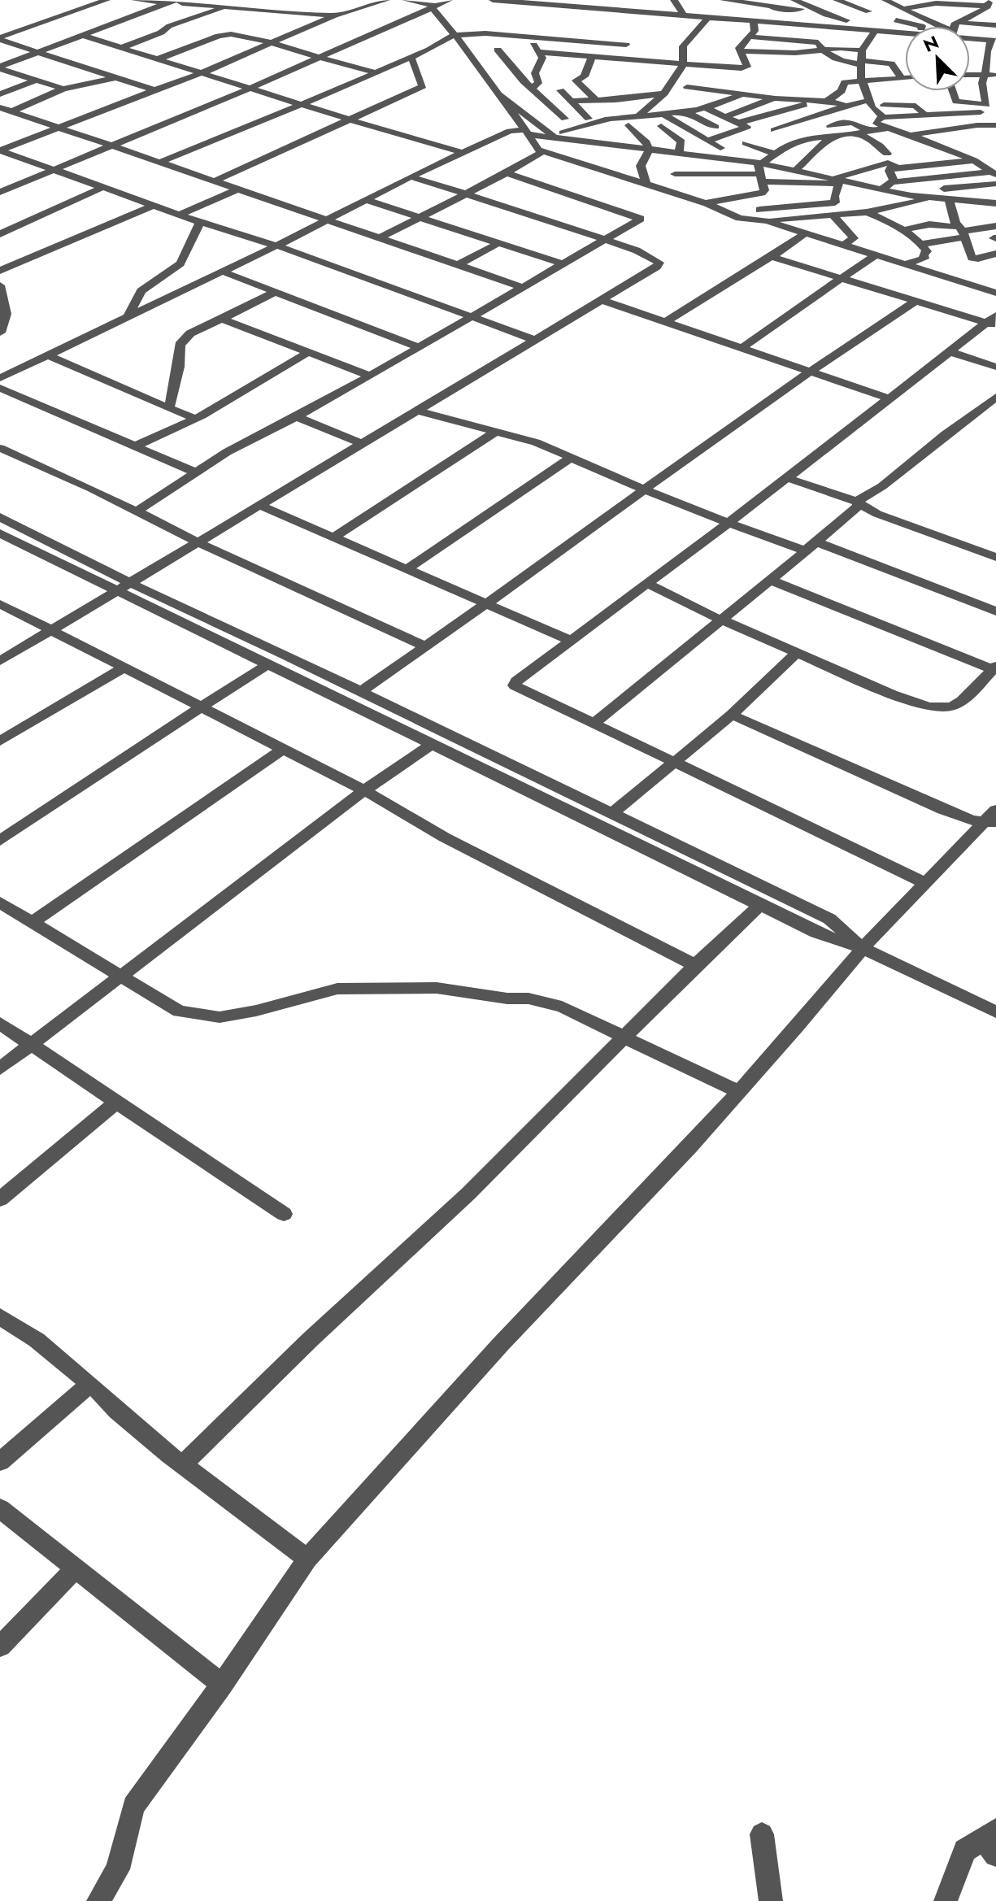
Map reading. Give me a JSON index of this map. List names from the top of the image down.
{
  "north": "top left"
}
